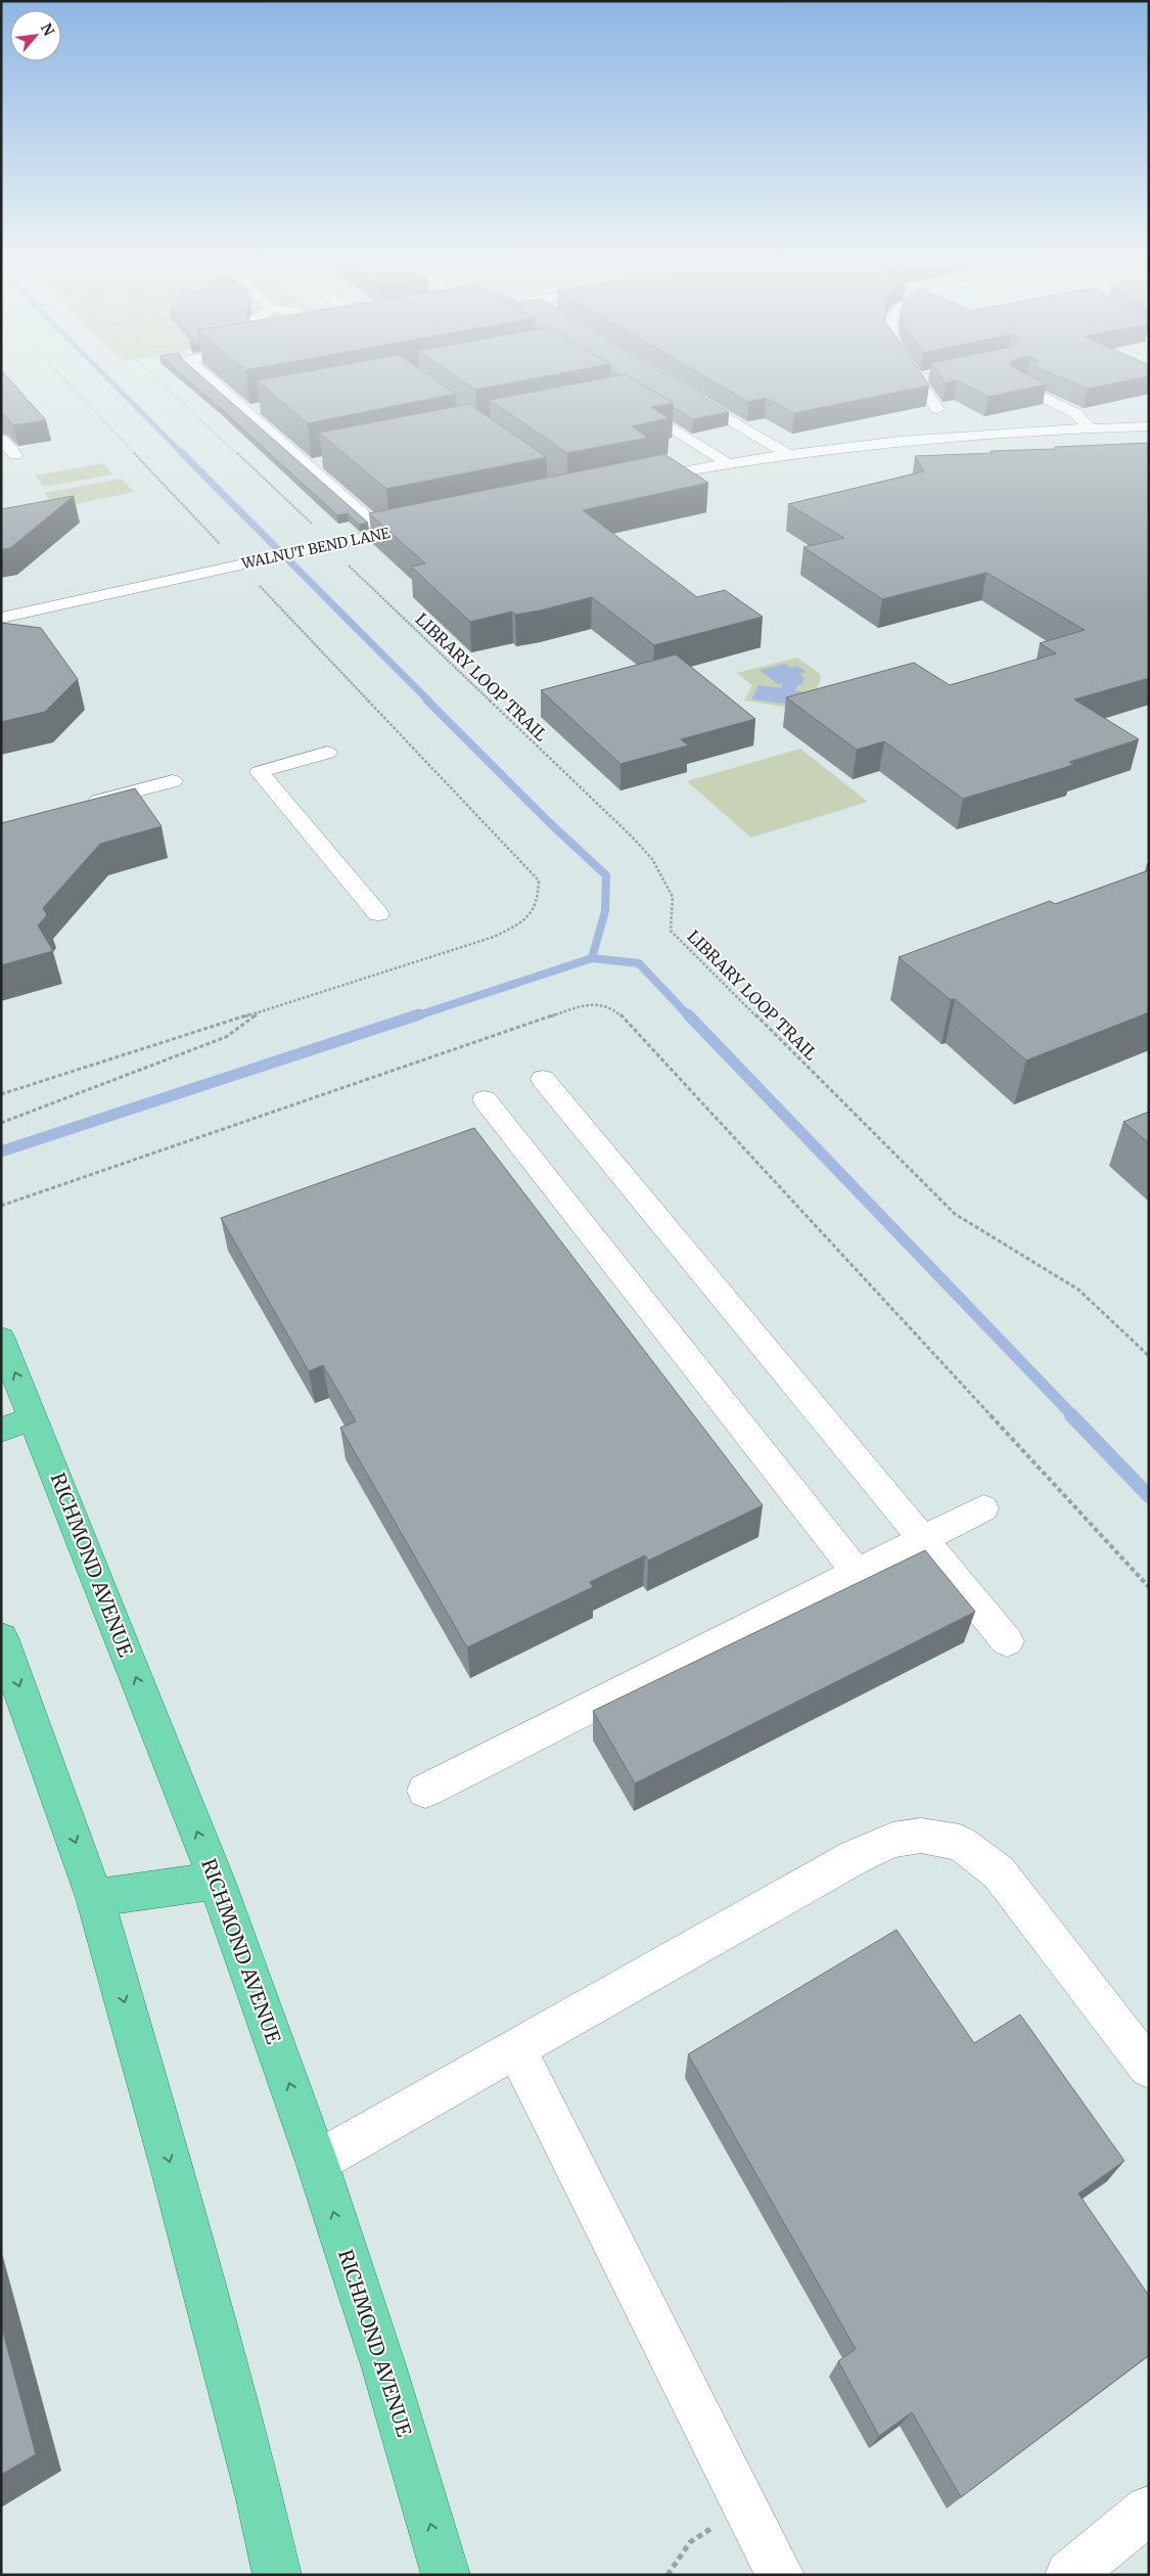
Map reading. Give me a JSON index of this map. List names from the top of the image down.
{
  "streets": {
    "main road": ["RICHMOND AVENUE"],
    "street": ["WALNUT BEND LANE"],
    "path": ["LIBRARY LOOP TRAIL"]
  },
  "crossings": [
    ["WALNUT BEND LANE", "LIBRARY LOOP TRAIL"]
  ],
  "north": "top right"
}
